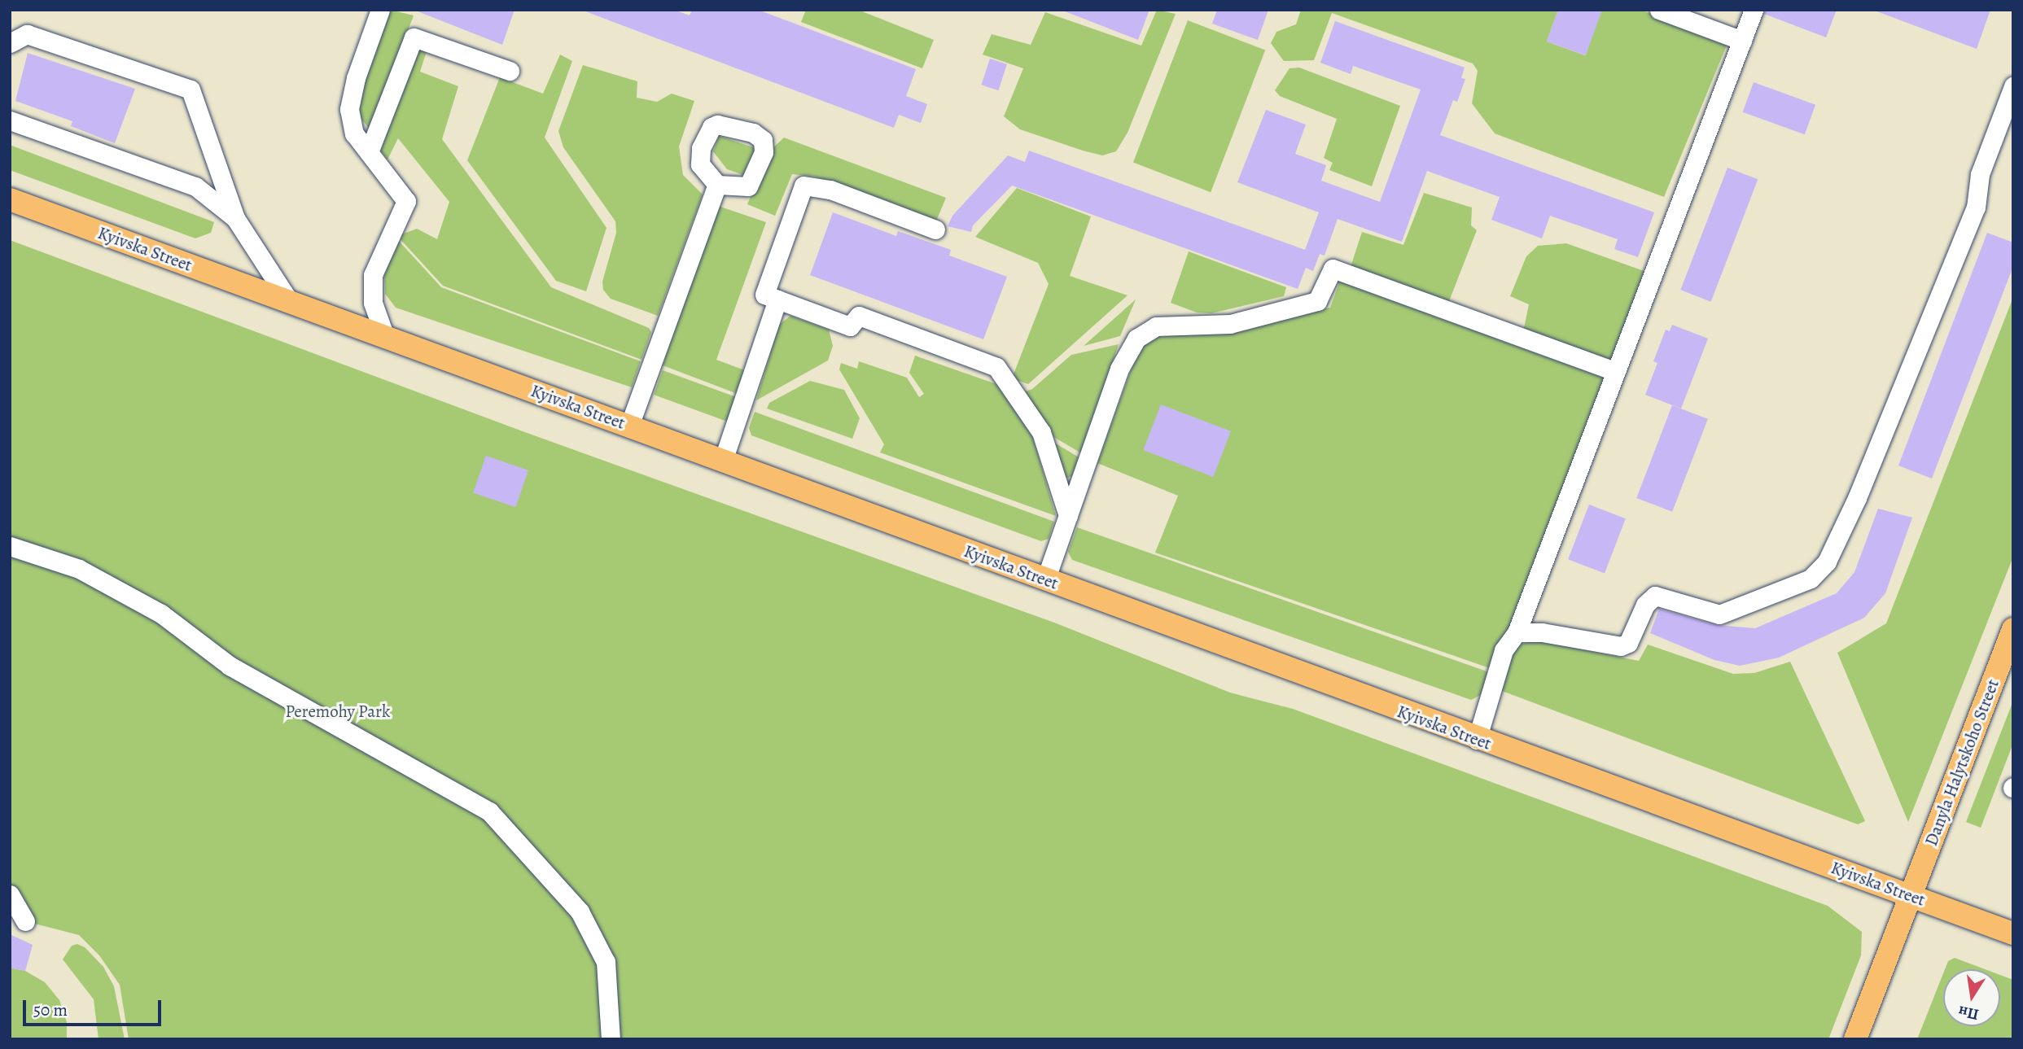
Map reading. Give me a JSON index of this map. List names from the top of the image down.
{
  "streets": {
    "main road": ["Kyivska Street", "Danyla Halytskoho Street"]
  },
  "crossings": [
    ["Kyivska Street", "Danyla Halytskoho Street"]
  ],
  "parks": ["Peremohy Park"],
  "scale_bar": "50 m",
  "north": "bottom"
}
